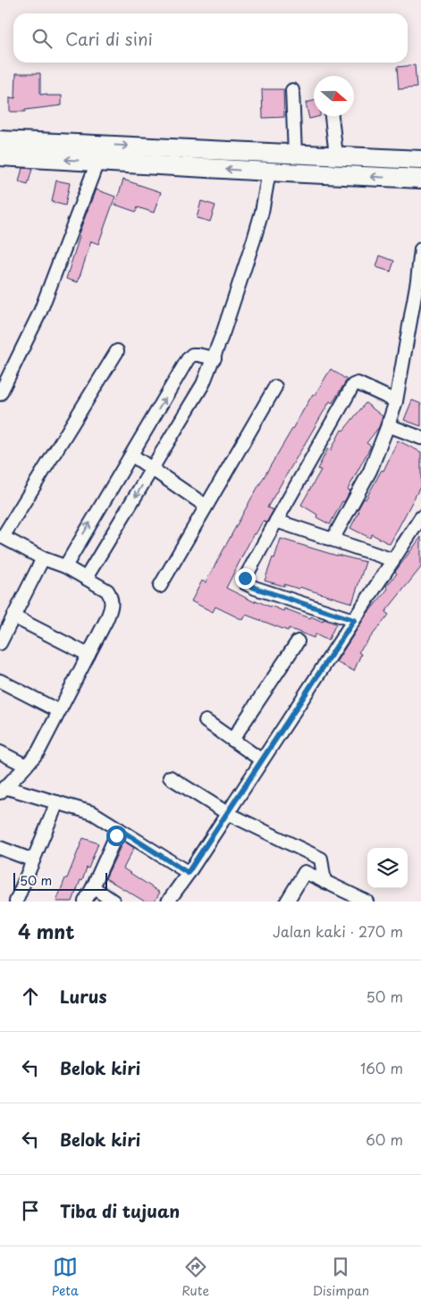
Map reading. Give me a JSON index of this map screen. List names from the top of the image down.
{
  "scale_bar": "50 m",
  "north": "right",
  "page": {
    "search": "Cari di sini",
    "scale": "50 m",
    "heading": ["4 mnt", "Jalan kaki · 270 m"],
    "list": [
      ["Lurus", "50 m"],
      ["Belok kiri", "160 m"],
      ["Belok kiri", "60 m"],
      "Tiba di tujuan"
    ],
    "nav": ["Peta", "Rute", "Disimpan"]
  }
}
